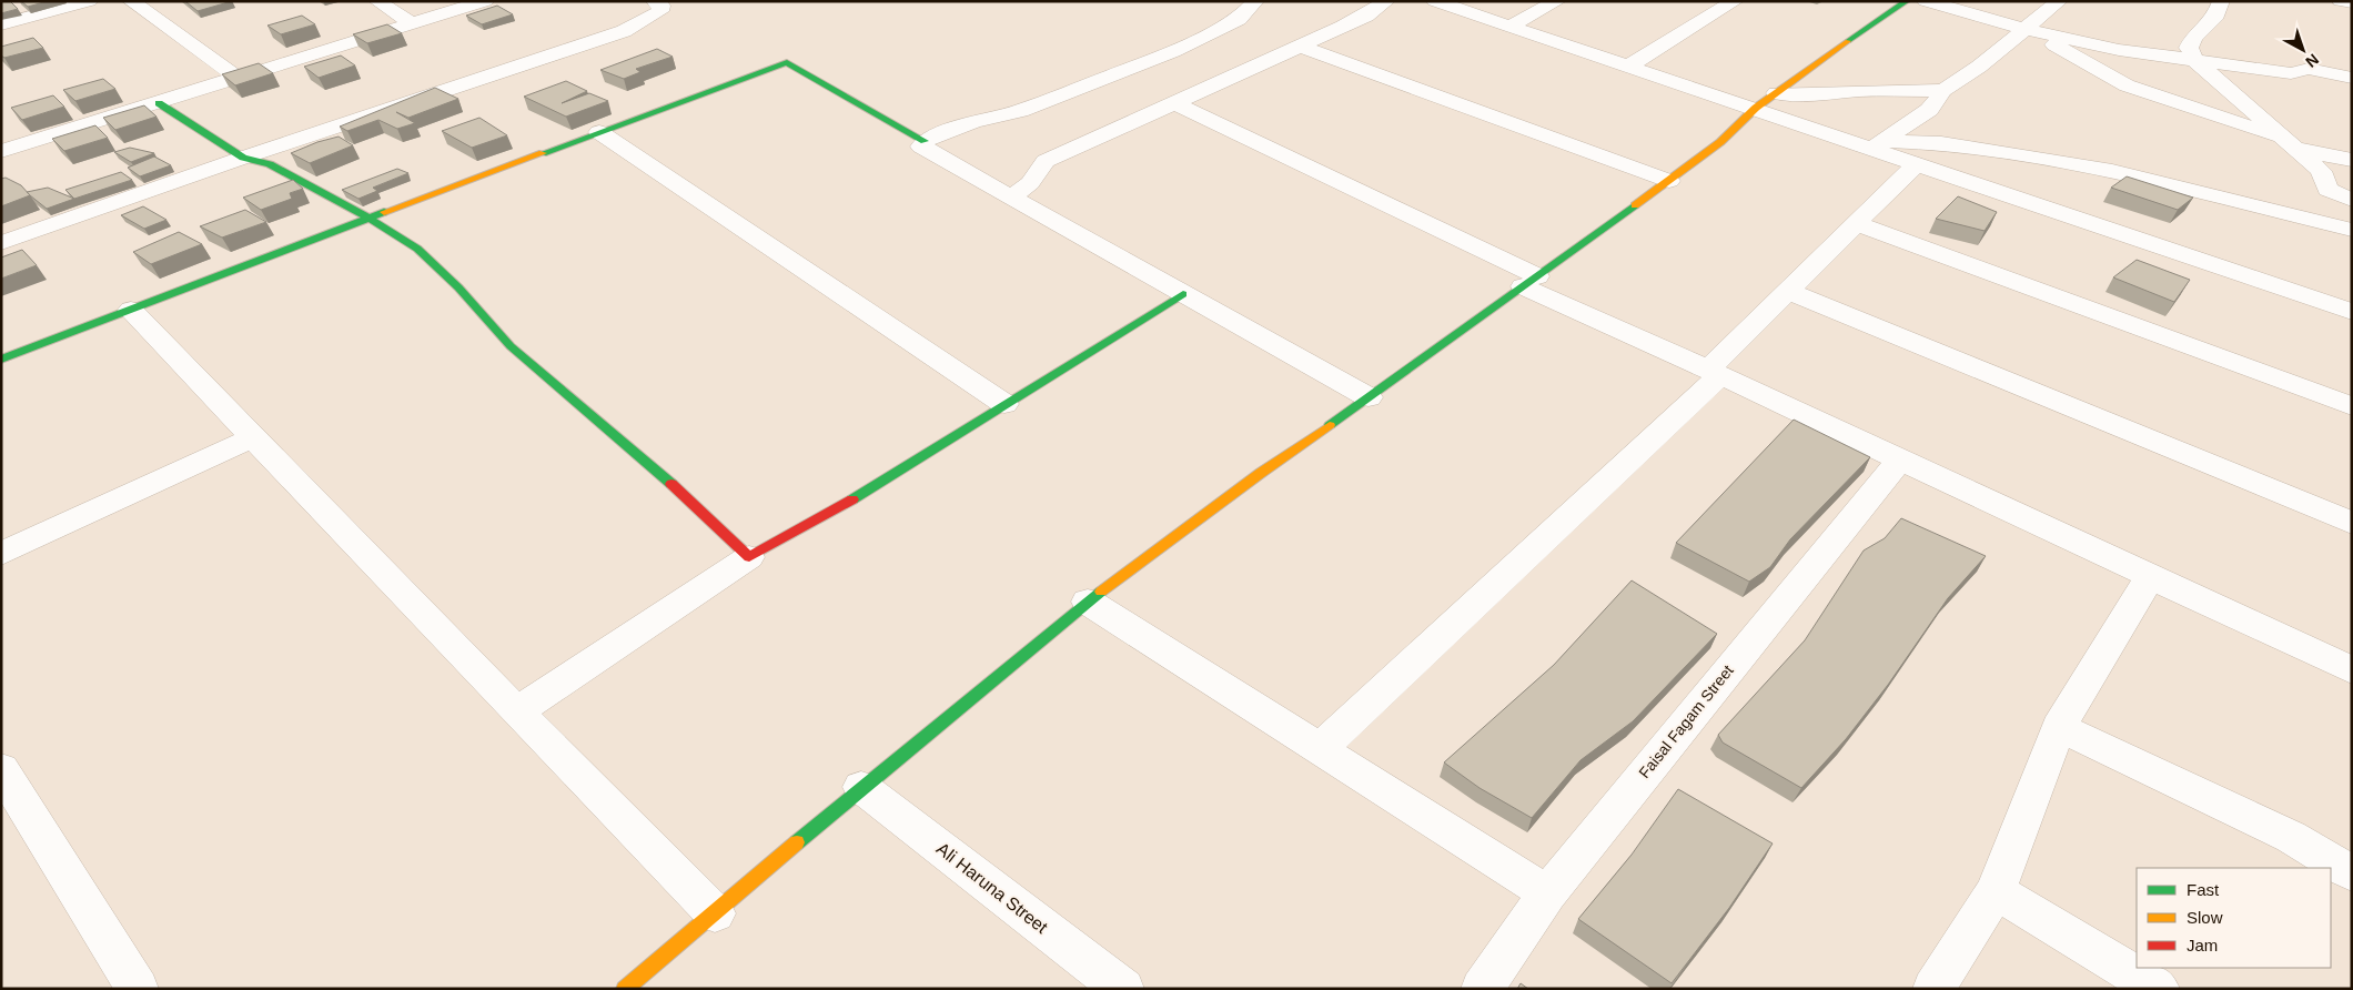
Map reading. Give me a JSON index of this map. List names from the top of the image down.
{
  "streets": {
    "street": ["Faisal Fagam Street", "Ali Haruna Street"]
  },
  "legend": ["Fast", "Slow", "Jam"],
  "north": "bottom right"
}
